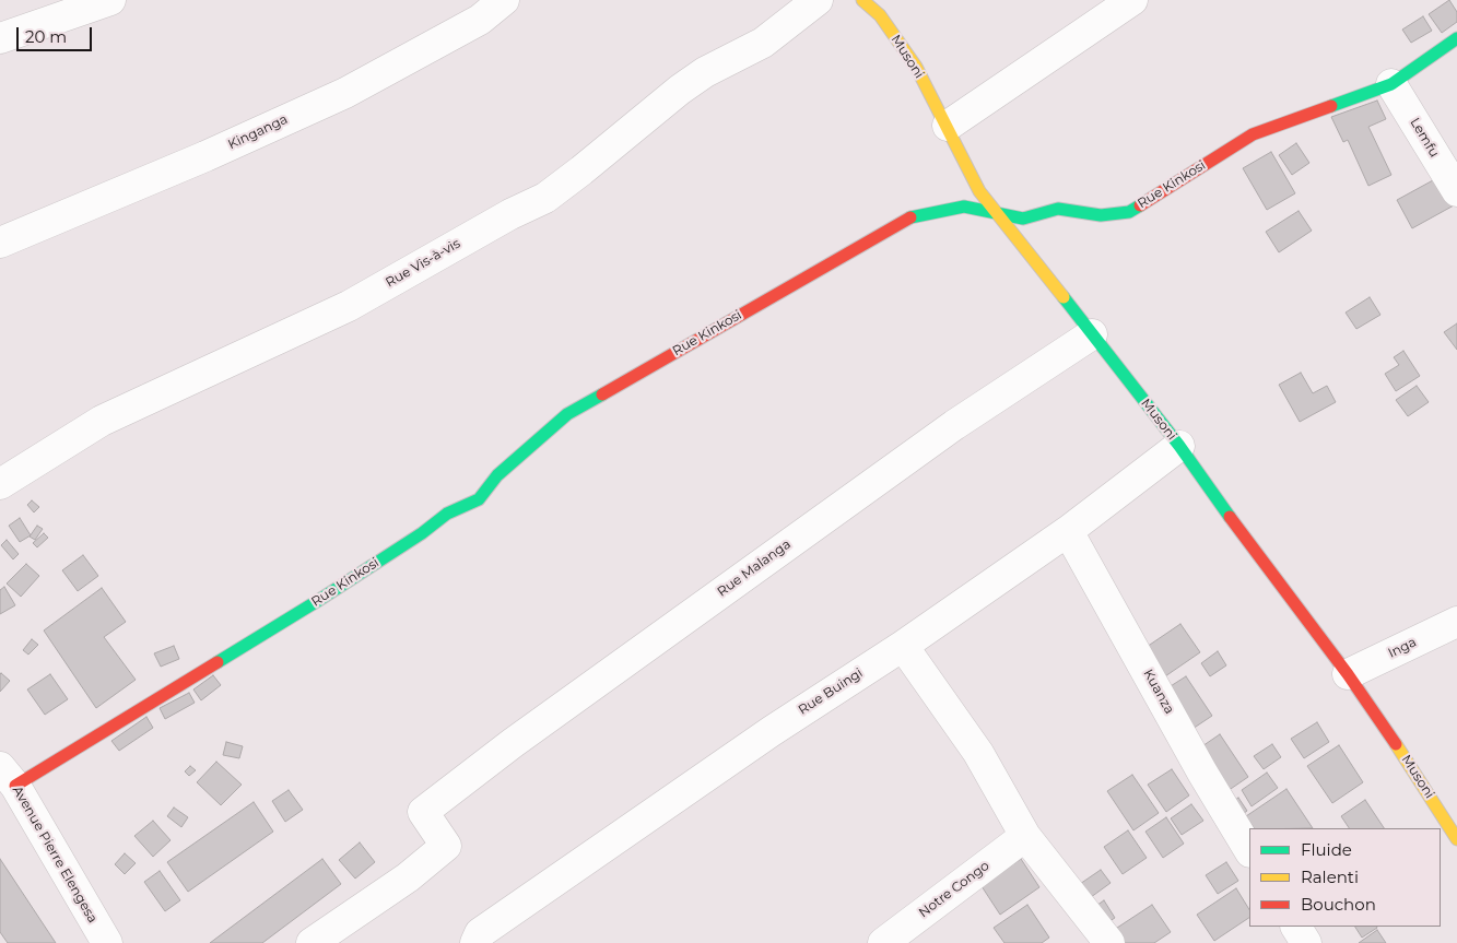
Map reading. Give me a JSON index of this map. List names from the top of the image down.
{
  "streets": {
    "street": [
      "Musoni",
      "Kinganga",
      "Lemfu",
      "Rue Kinkosi",
      "Rue Vis-à-vis",
      "Rue Malanga",
      "Inga",
      "Rue Buingi",
      "Kuanza",
      "Avenue Pierre Elengesa",
      "Notre Congo"
    ]
  },
  "crossings": [
    ["Musoni", "Rue Kinkosi"],
    ["Musoni", "Rue Malanga"],
    ["Musoni", "Inga"],
    ["Musoni", "Rue Buingi"],
    ["Lemfu", "Rue Kinkosi"],
    ["Rue Kinkosi", "Avenue Pierre Elengesa"],
    ["Rue Buingi", "Kuanza"]
  ],
  "legend": ["Fluide", "Ralenti", "Bouchon"],
  "scale_bar": "20 m"
}
